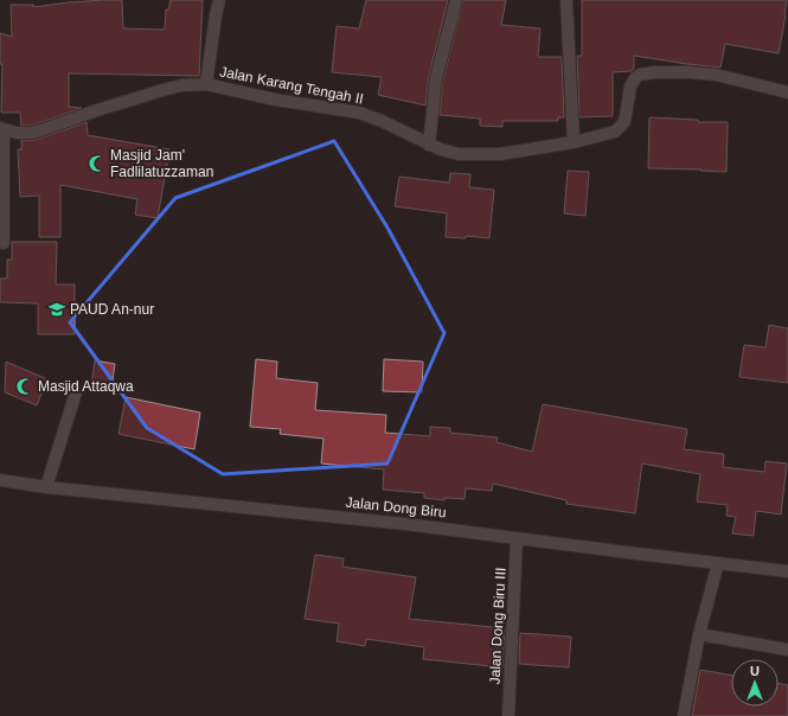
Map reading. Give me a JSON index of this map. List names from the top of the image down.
{
  "streets": {
    "street": ["Jalan Karang Tengah II", "Jalan Dong Biru", "Jalan Dong Biru III"]
  },
  "crossings": [
    ["Jalan Dong Biru", "Jalan Dong Biru III"]
  ],
  "places": {
    "mosque": ["Masjid Jam' Fadlilatuzzaman", "Masjid Attaqwa"],
    "school or university": ["PAUD An-nur"]
  },
  "north": "top"
}
